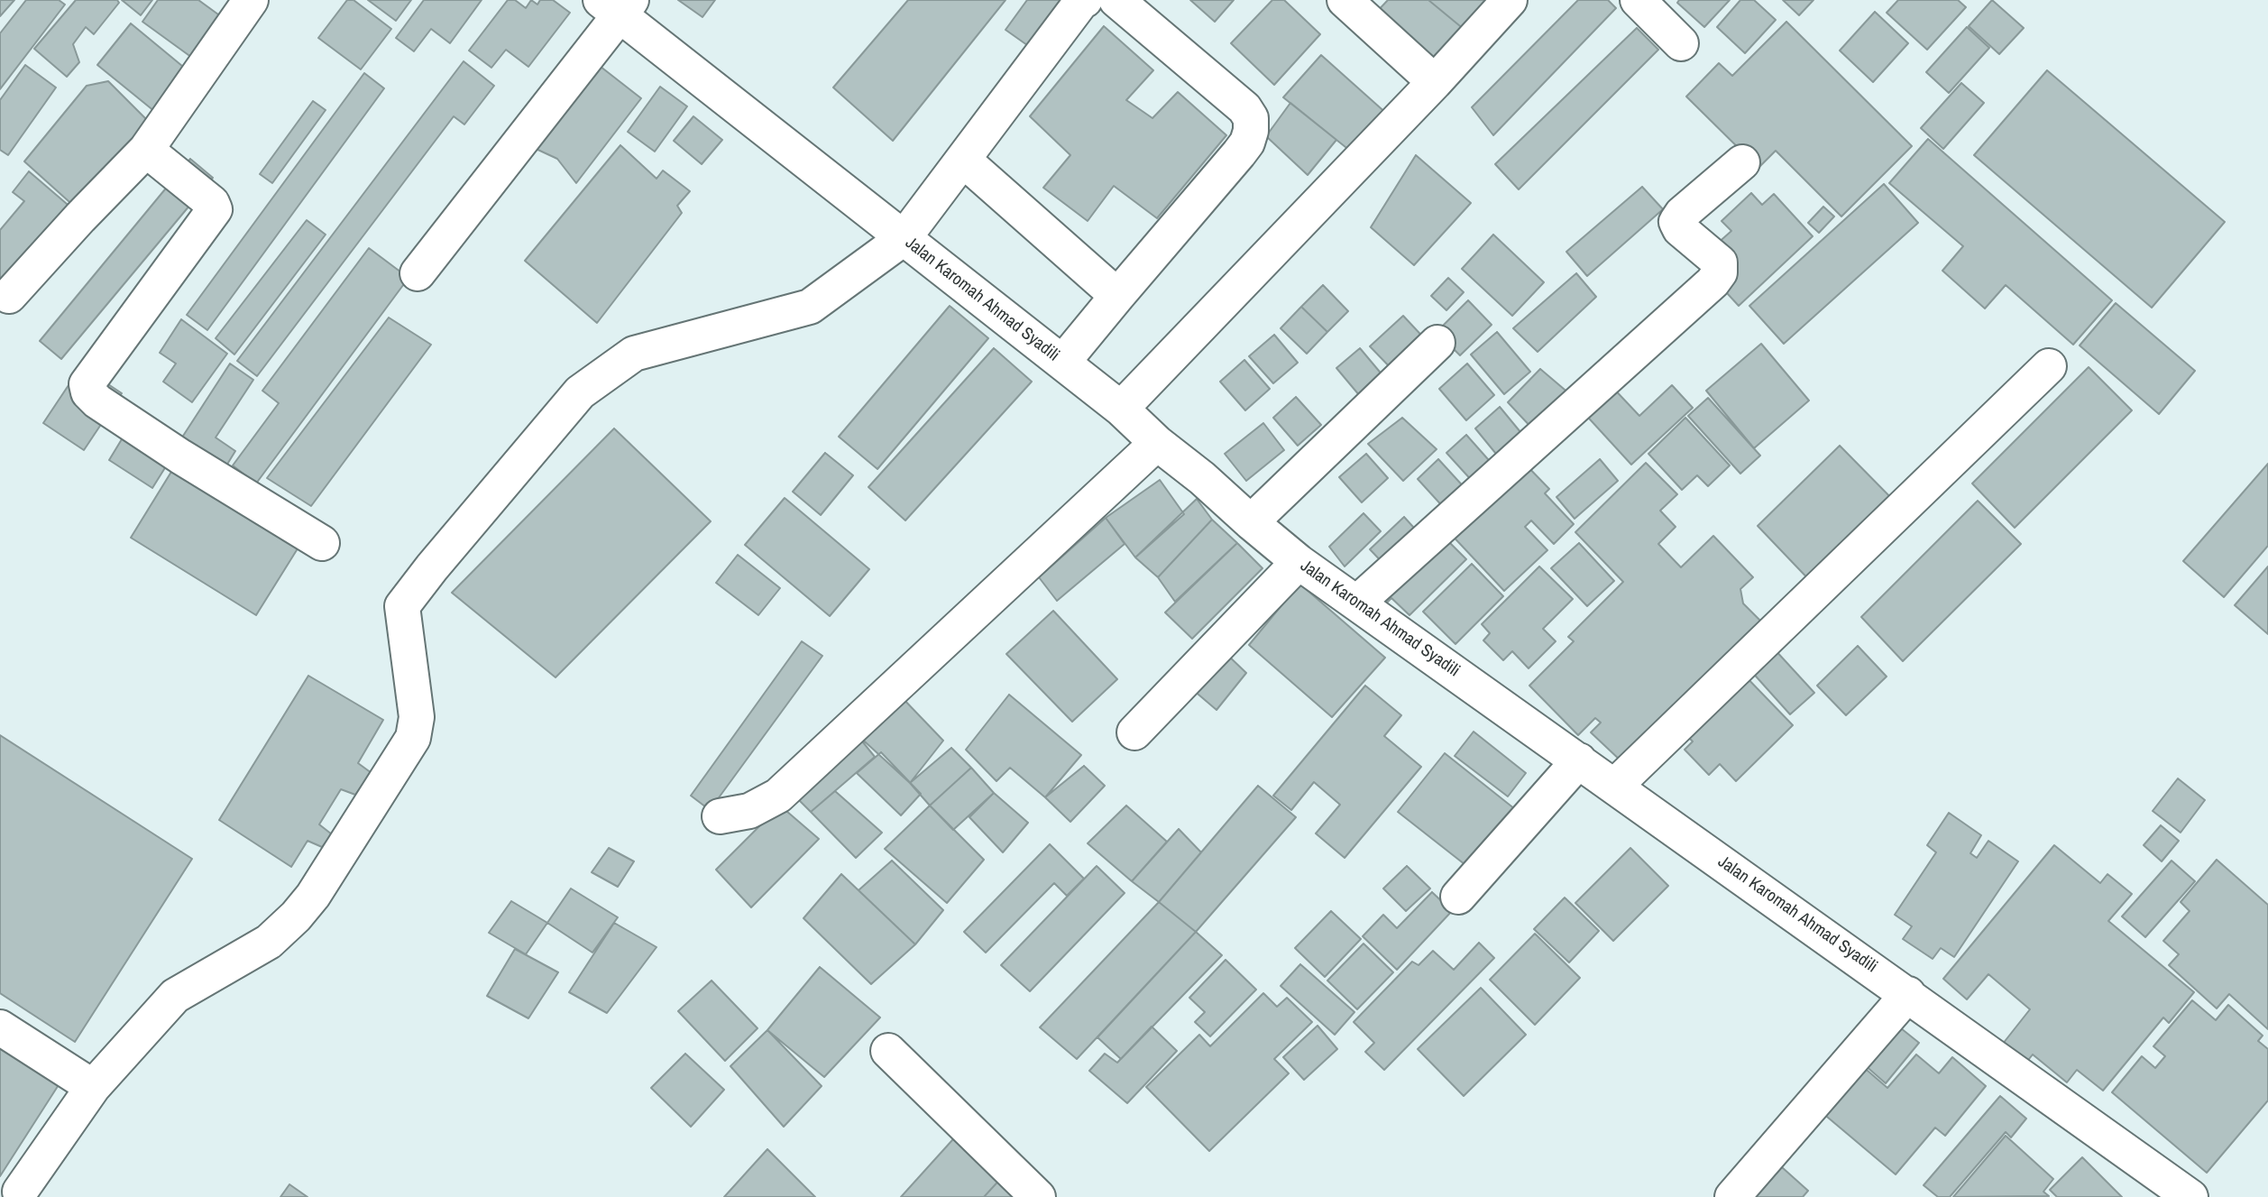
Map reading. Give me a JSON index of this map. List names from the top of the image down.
{
  "streets": {
    "street": ["Jalan Karomah Ahmad Syadili"]
  }
}
